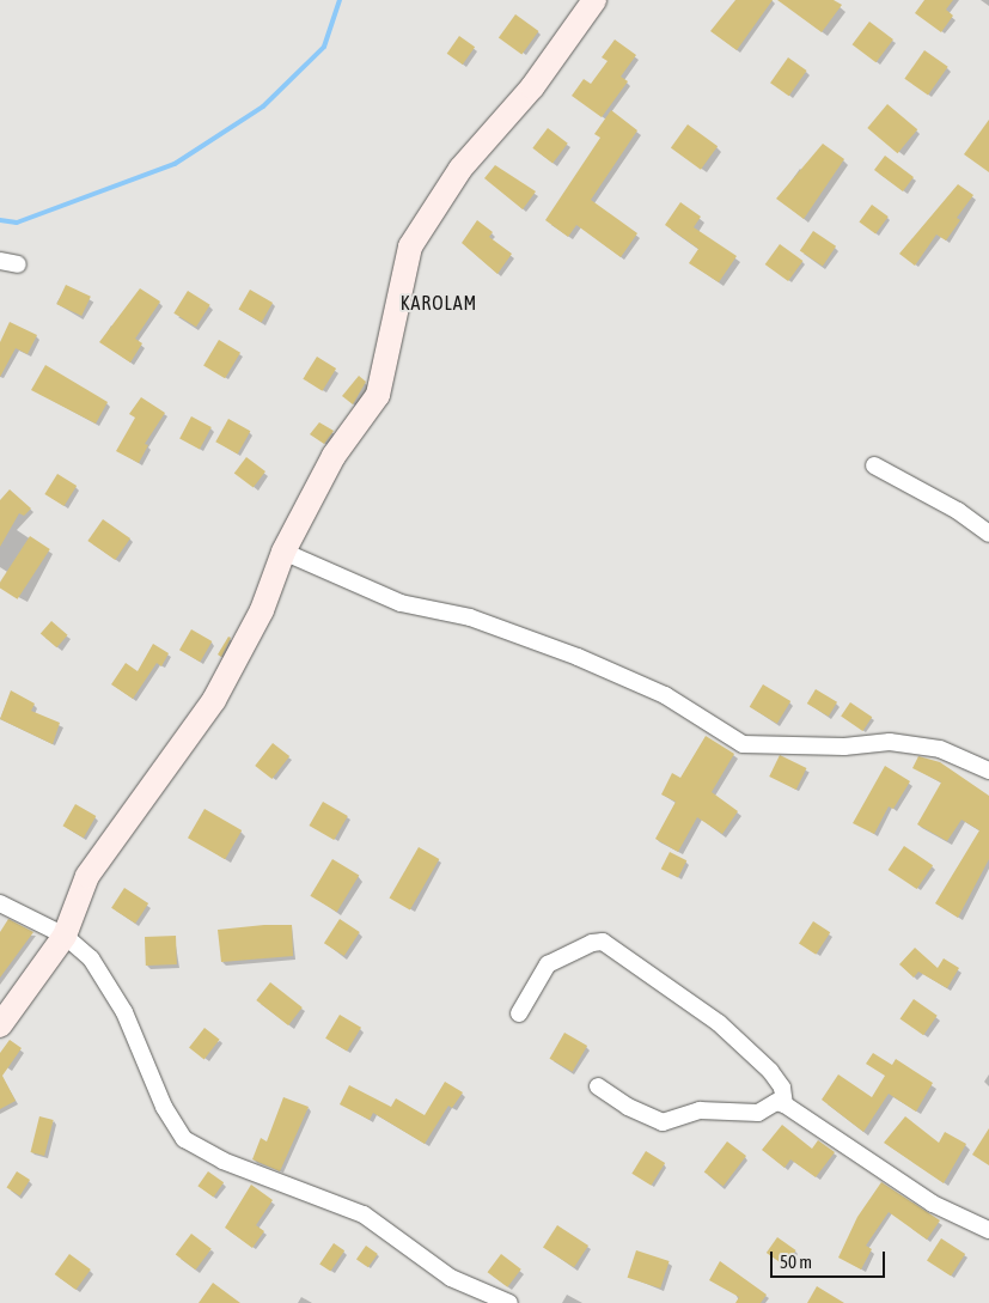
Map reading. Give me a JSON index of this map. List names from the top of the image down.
{
  "districts": ["KAROLAM"],
  "scale_bar": "50 m"
}
